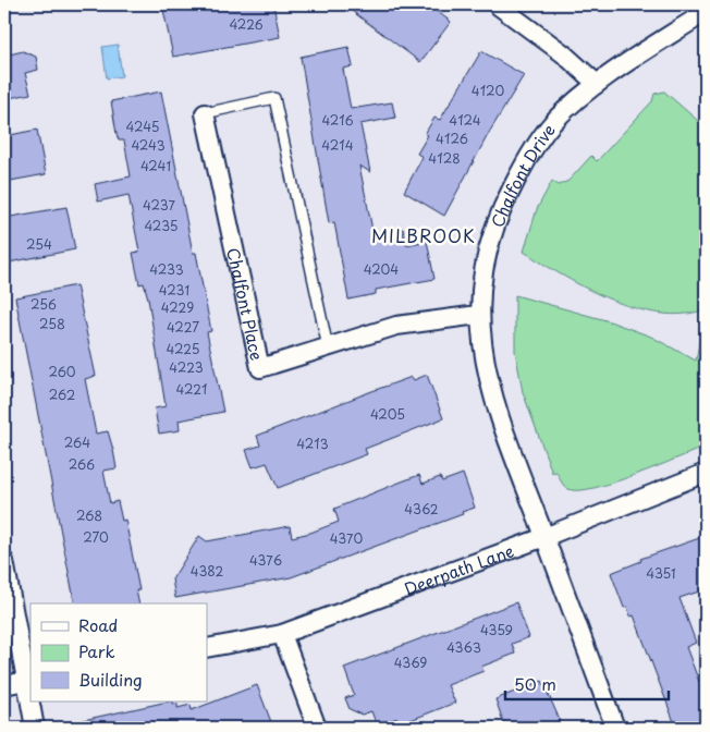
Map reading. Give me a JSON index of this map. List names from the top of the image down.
{
  "streets": {
    "street": ["Chalfont Drive", "Chalfont Place", "Deerpath Lane"]
  },
  "crossings": [
    ["Chalfont Drive", "Chalfont Place"],
    ["Chalfont Drive", "Deerpath Lane"]
  ],
  "districts": ["MILBROOK"],
  "house_numbers": [
    "4226",
    "4120",
    "4216",
    "4124",
    "4245",
    "4126",
    "4243",
    "4214",
    "4128",
    "4241",
    "4237",
    "4235",
    "254",
    "4233",
    "4204",
    "4231",
    "256",
    "4229",
    "258",
    "4227",
    "4225",
    "4223",
    "260",
    "4221",
    "262",
    "4205",
    "264",
    "4213",
    "266",
    "4362",
    "268",
    "270",
    "4370",
    "4376",
    "4382",
    "4351",
    "4359",
    "4363",
    "4369"
  ],
  "legend": ["Road", "Park", "Building"],
  "scale_bar": "50 m"
}
